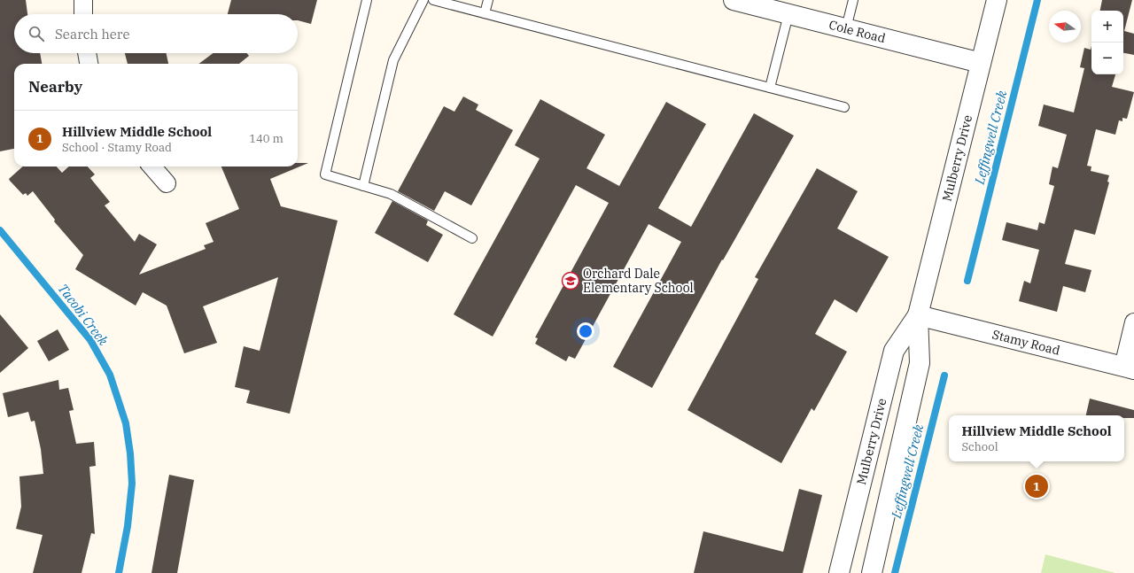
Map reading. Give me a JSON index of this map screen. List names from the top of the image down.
{
  "streets": {
    "street": ["Cole Road", "Mulberry Drive", "Stamy Road"]
  },
  "crossings": [
    ["Cole Road", "Mulberry Drive"],
    ["Mulberry Drive", "Stamy Road"]
  ],
  "water": ["Leffingwell Creek", "Tacobi Creek"],
  "places": {
    "school or university": ["Orchard Dale Elementary School"]
  },
  "north": "left",
  "page": {
    "map_buttons": ["+", "−"],
    "search": "Search here",
    "heading": "Nearby",
    "list": [
      {
        "mark": "1",
        "name": "Hillview Middle School",
        "note": "School · Stamy Road",
        "value": "140 m"
      }
    ],
    "popup": ["Hillview Middle School", "School"],
    "pins": "1"
  }
}
